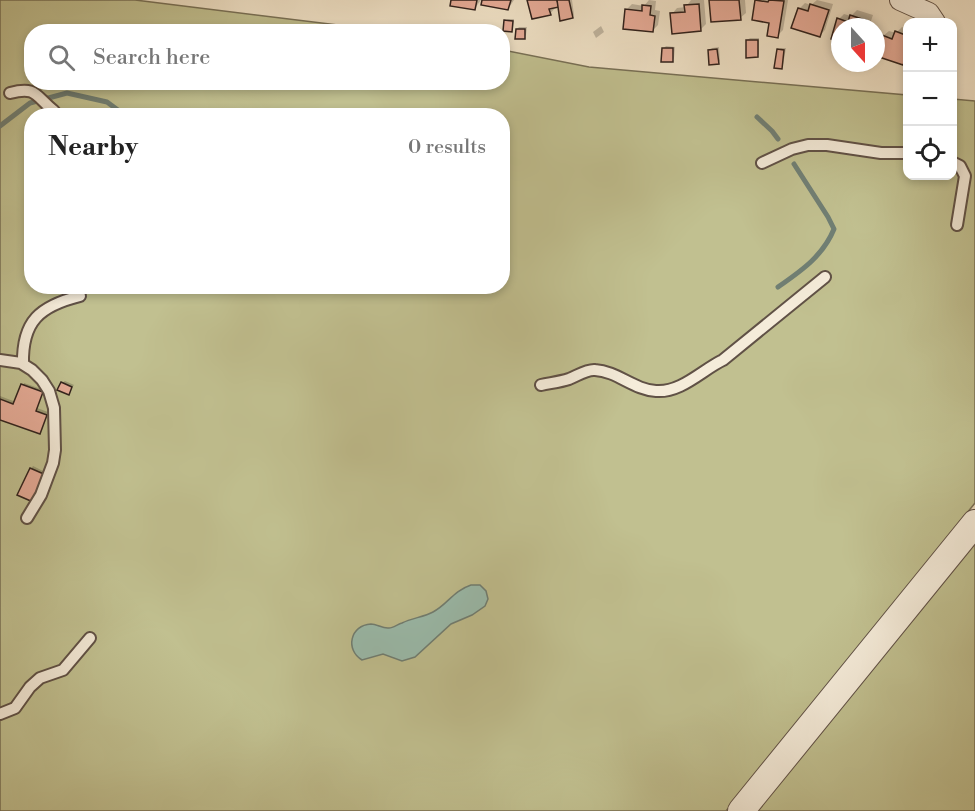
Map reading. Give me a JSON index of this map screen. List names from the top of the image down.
{
  "north": "bottom",
  "page": {
    "map_buttons": ["+", "−"],
    "search": "Search here",
    "heading": ["Nearby", "0 results"]
  }
}
